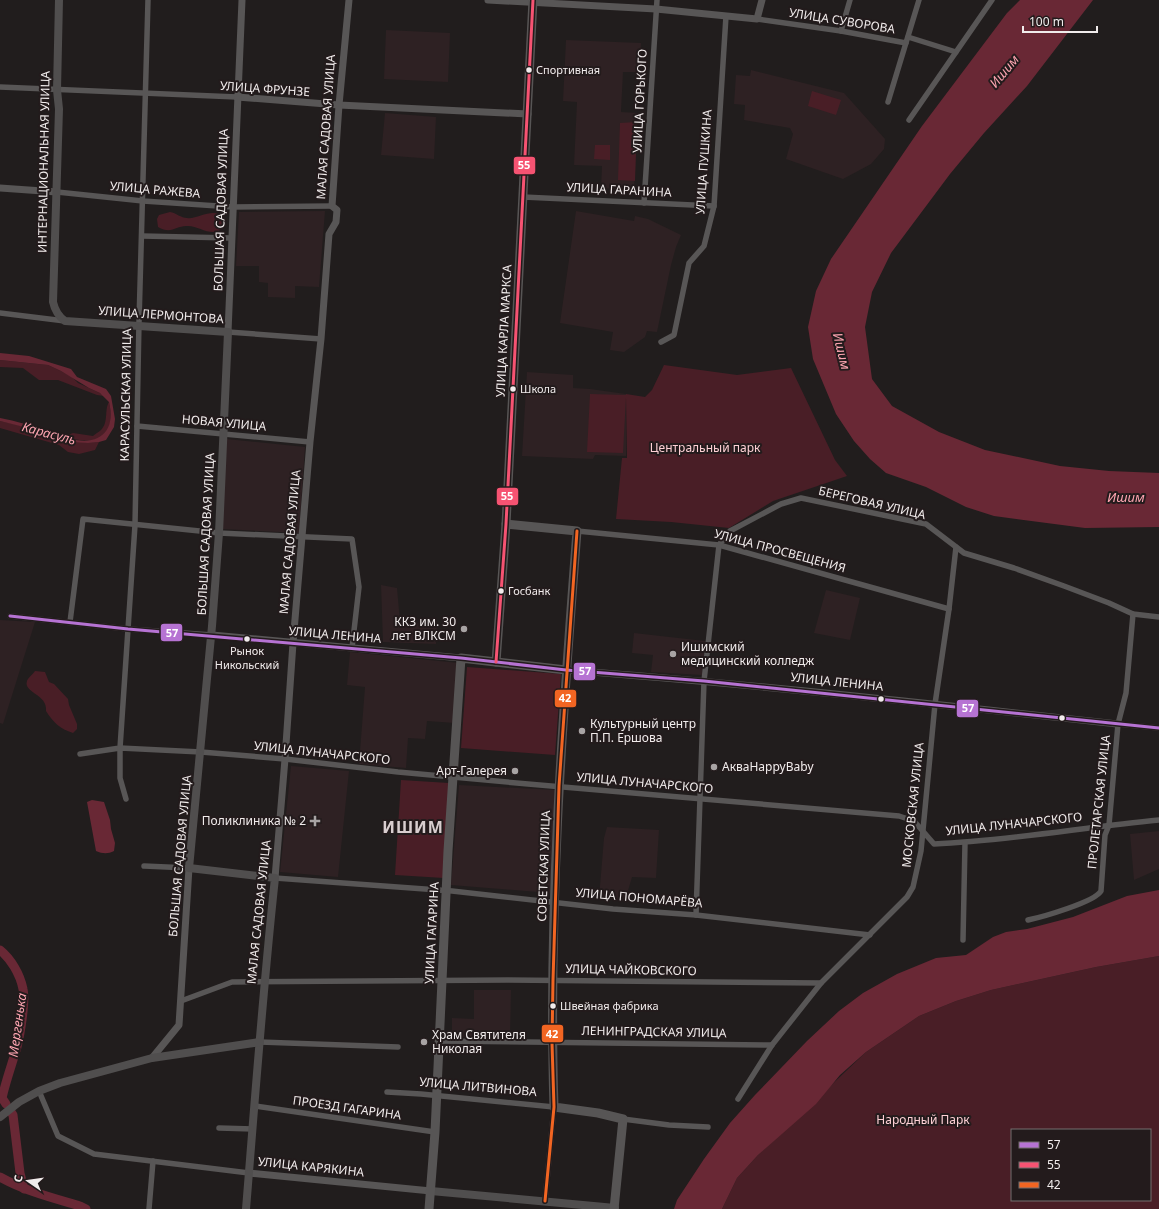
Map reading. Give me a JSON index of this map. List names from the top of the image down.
{
  "streets": {
    "main road": [
      "МАЛАЯ САДОВАЯ УЛИЦА",
      "ИНТЕРНАЦИОНАЛЬНАЯ УЛИЦА",
      "БОЛЬШАЯ САДОВАЯ УЛИЦА",
      "УЛИЦА ЛЕРМОНТОВА",
      "УЛИЦА КАРЛА МАРКСА",
      "УЛИЦА ПРОСВЕЩЕНИЯ",
      "УЛИЦА ЛЕНИНА",
      "СОВЕТСКАЯ УЛИЦА",
      "УЛИЦА ПОНОМАРЁВА",
      "УЛИЦА ГАГАРИНА",
      "УЛИЦА ЛИТВИНОВА",
      "УЛИЦА КАРЯКИНА"
    ],
    "street": [
      "УЛИЦА СУВОРОВА",
      "УЛИЦА ФРУНЗЕ",
      "УЛИЦА ГОРЬКОГО",
      "УЛИЦА ПУШКИНА",
      "УЛИЦА РАЖЕВА",
      "УЛИЦА ГАРАНИНА",
      "КАРАСУЛЬСКАЯ УЛИЦА",
      "НОВАЯ УЛИЦА",
      "БЕРЕГОВАЯ УЛИЦА",
      "УЛИЦА ЛУНАЧАРСКОГО",
      "ПРОЛЕТАРСКАЯ УЛИЦА",
      "МОСКОВСКАЯ УЛИЦА",
      "УЛИЦА ЧАЙКОВСКОГО",
      "ЛЕНИНГРАДСКАЯ УЛИЦА",
      "ПРОЕЗД ГАГАРИНА"
    ]
  },
  "crossings": [
    ["УЛИЦА СУВОРОВА", "УЛИЦА ГОРЬКОГО"],
    ["УЛИЦА СУВОРОВА", "УЛИЦА ПУШКИНА"],
    ["УЛИЦА СУВОРОВА", "УЛИЦА КАРЛА МАРКСА"],
    ["УЛИЦА ФРУНЗЕ", "МАЛАЯ САДОВАЯ УЛИЦА"],
    ["УЛИЦА ФРУНЗЕ", "ИНТЕРНАЦИОНАЛЬНАЯ УЛИЦА"],
    ["УЛИЦА ФРУНЗЕ", "БОЛЬШАЯ САДОВАЯ УЛИЦА"],
    ["УЛИЦА ФРУНЗЕ", "УЛИЦА КАРЛА МАРКСА"],
    ["УЛИЦА ФРУНЗЕ", "КАРАСУЛЬСКАЯ УЛИЦА"],
    ["УЛИЦА ГОРЬКОГО", "УЛИЦА ГАРАНИНА"],
    ["МАЛАЯ САДОВАЯ УЛИЦА", "УЛИЦА РАЖЕВА"],
    ["МАЛАЯ САДОВАЯ УЛИЦА", "УЛИЦА ЛЕРМОНТОВА"],
    ["МАЛАЯ САДОВАЯ УЛИЦА", "НОВАЯ УЛИЦА"],
    ["МАЛАЯ САДОВАЯ УЛИЦА", "УЛИЦА ЛЕНИНА"],
    ["МАЛАЯ САДОВАЯ УЛИЦА", "УЛИЦА ЛУНАЧАРСКОГО"],
    ["МАЛАЯ САДОВАЯ УЛИЦА", "УЛИЦА ПОНОМАРЁВА"],
    ["МАЛАЯ САДОВАЯ УЛИЦА", "УЛИЦА ЧАЙКОВСКОГО"],
    ["МАЛАЯ САДОВАЯ УЛИЦА", "ПРОЕЗД ГАГАРИНА"],
    ["МАЛАЯ САДОВАЯ УЛИЦА", "УЛИЦА КАРЯКИНА"],
    ["ИНТЕРНАЦИОНАЛЬНАЯ УЛИЦА", "УЛИЦА РАЖЕВА"],
    ["ИНТЕРНАЦИОНАЛЬНАЯ УЛИЦА", "УЛИЦА ЛЕРМОНТОВА"],
    ["УЛИЦА ПУШКИНА", "УЛИЦА ГАРАНИНА"],
    ["УЛИЦА РАЖЕВА", "БОЛЬШАЯ САДОВАЯ УЛИЦА"],
    ["УЛИЦА РАЖЕВА", "КАРАСУЛЬСКАЯ УЛИЦА"],
    ["УЛИЦА ГАРАНИНА", "УЛИЦА КАРЛА МАРКСА"],
    ["БОЛЬШАЯ САДОВАЯ УЛИЦА", "УЛИЦА ЛЕРМОНТОВА"],
    ["БОЛЬШАЯ САДОВАЯ УЛИЦА", "НОВАЯ УЛИЦА"],
    ["БОЛЬШАЯ САДОВАЯ УЛИЦА", "УЛИЦА ЛЕНИНА"],
    ["БОЛЬШАЯ САДОВАЯ УЛИЦА", "УЛИЦА ЛУНАЧАРСКОГО"],
    ["БОЛЬШАЯ САДОВАЯ УЛИЦА", "УЛИЦА ПОНОМАРЁВА"],
    ["БОЛЬШАЯ САДОВАЯ УЛИЦА", "УЛИЦА ЧАЙКОВСКОГО"],
    ["УЛИЦА ЛЕРМОНТОВА", "КАРАСУЛЬСКАЯ УЛИЦА"],
    ["УЛИЦА КАРЛА МАРКСА", "УЛИЦА ПРОСВЕЩЕНИЯ"],
    ["УЛИЦА КАРЛА МАРКСА", "УЛИЦА ЛЕНИНА"],
    ["КАРАСУЛЬСКАЯ УЛИЦА", "НОВАЯ УЛИЦА"],
    ["КАРАСУЛЬСКАЯ УЛИЦА", "УЛИЦА ЛЕНИНА"],
    ["КАРАСУЛЬСКАЯ УЛИЦА", "УЛИЦА ЛУНАЧАРСКОГО"],
    ["БЕРЕГОВАЯ УЛИЦА", "УЛИЦА ПРОСВЕЩЕНИЯ"],
    ["БЕРЕГОВАЯ УЛИЦА", "ПРОЛЕТАРСКАЯ УЛИЦА"],
    ["БЕРЕГОВАЯ УЛИЦА", "МОСКОВСКАЯ УЛИЦА"],
    ["УЛИЦА ПРОСВЕЩЕНИЯ", "МОСКОВСКАЯ УЛИЦА"],
    ["УЛИЦА ПРОСВЕЩЕНИЯ", "СОВЕТСКАЯ УЛИЦА"],
    ["УЛИЦА ЛЕНИНА", "ПРОЛЕТАРСКАЯ УЛИЦА"],
    ["УЛИЦА ЛЕНИНА", "МОСКОВСКАЯ УЛИЦА"],
    ["УЛИЦА ЛЕНИНА", "СОВЕТСКАЯ УЛИЦА"],
    ["УЛИЦА ЛЕНИНА", "УЛИЦА ГАГАРИНА"],
    ["УЛИЦА ЛУНАЧАРСКОГО", "ПРОЛЕТАРСКАЯ УЛИЦА"],
    ["УЛИЦА ЛУНАЧАРСКОГО", "МОСКОВСКАЯ УЛИЦА"],
    ["УЛИЦА ЛУНАЧАРСКОГО", "СОВЕТСКАЯ УЛИЦА"],
    ["УЛИЦА ЛУНАЧАРСКОГО", "УЛИЦА ГАГАРИНА"],
    ["МОСКОВСКАЯ УЛИЦА", "УЛИЦА ПОНОМАРЁВА"],
    ["МОСКОВСКАЯ УЛИЦА", "УЛИЦА ЧАЙКОВСКОГО"],
    ["МОСКОВСКАЯ УЛИЦА", "ЛЕНИНГРАДСКАЯ УЛИЦА"],
    ["СОВЕТСКАЯ УЛИЦА", "УЛИЦА ПОНОМАРЁВА"],
    ["СОВЕТСКАЯ УЛИЦА", "УЛИЦА ЧАЙКОВСКОГО"],
    ["СОВЕТСКАЯ УЛИЦА", "ЛЕНИНГРАДСКАЯ УЛИЦА"],
    ["СОВЕТСКАЯ УЛИЦА", "УЛИЦА ЛИТВИНОВА"],
    ["СОВЕТСКАЯ УЛИЦА", "УЛИЦА КАРЯКИНА"],
    ["УЛИЦА ПОНОМАРЁВА", "УЛИЦА ГАГАРИНА"],
    ["УЛИЦА ГАГАРИНА", "УЛИЦА ЧАЙКОВСКОГО"],
    ["УЛИЦА ГАГАРИНА", "ЛЕНИНГРАДСКАЯ УЛИЦА"],
    ["УЛИЦА ГАГАРИНА", "УЛИЦА ЛИТВИНОВА"],
    ["УЛИЦА ГАГАРИНА", "ПРОЕЗД ГАГАРИНА"],
    ["УЛИЦА ГАГАРИНА", "УЛИЦА КАРЯКИНА"]
  ],
  "districts": ["ИШИМ"],
  "water": ["Ишим", "Карасуль", "Мергенька"],
  "parks": ["Центральный парк", "Народный Парк"],
  "places": {
    "other": [
      "Спортивная",
      "Школа",
      "Госбанк",
      "ККЗ им. 30 лет ВЛКСМ",
      "Рынок Никольский",
      "Ишимский медицинский колледж",
      "Культурный центр П.П. Ершова",
      "АкваHappyBaby",
      "Арт-Галерея",
      "Швейная фабрика",
      "Храм Святителя Николая"
    ],
    "health": ["Поликлиника № 2"]
  },
  "lines": ["transit line 55", "transit line 42", "transit line 57"],
  "legend": ["57", "55", "42"],
  "scale_bar": "100 m",
  "north": "left"
}
